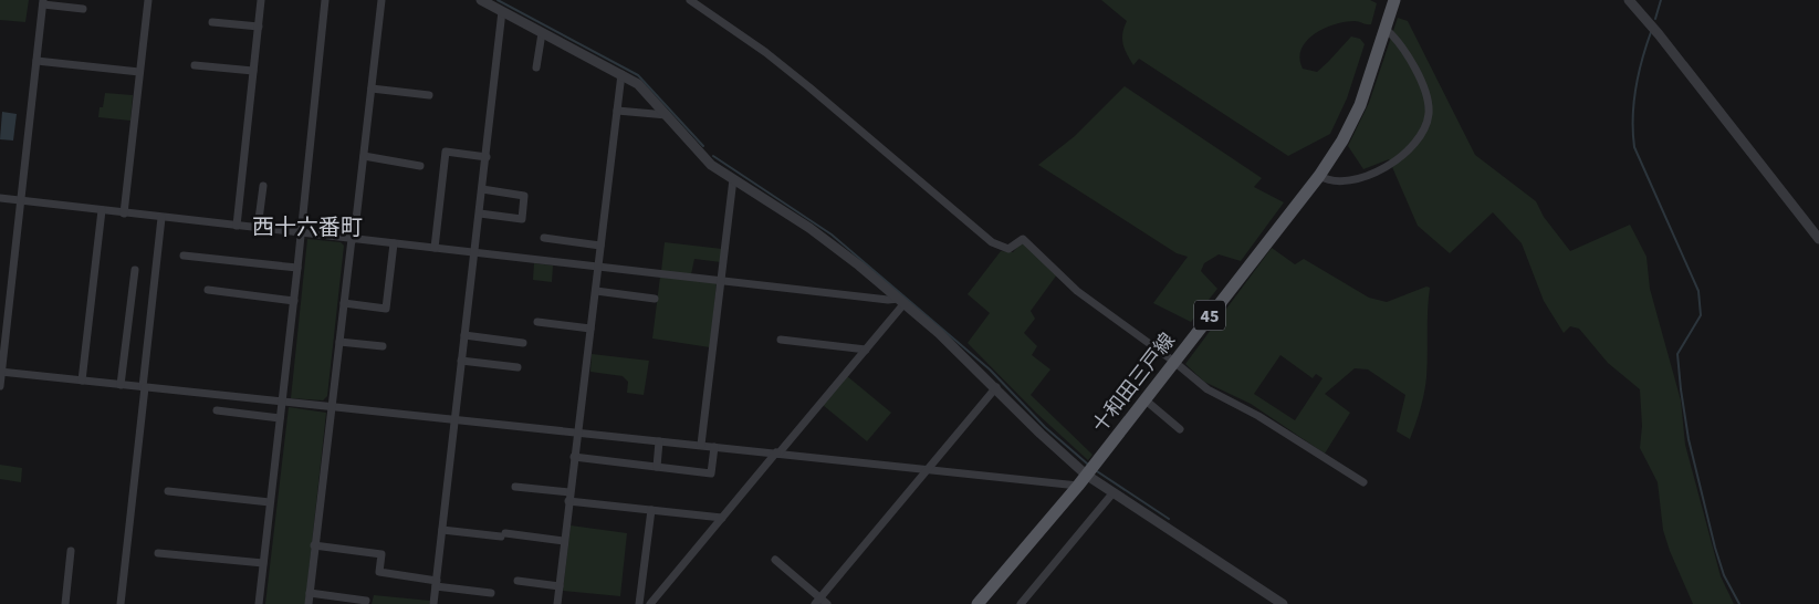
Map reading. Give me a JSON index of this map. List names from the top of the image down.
{
  "streets": {
    "main road": ["45", "十和田三戸線"]
  },
  "districts": ["西十六番町"]
}
